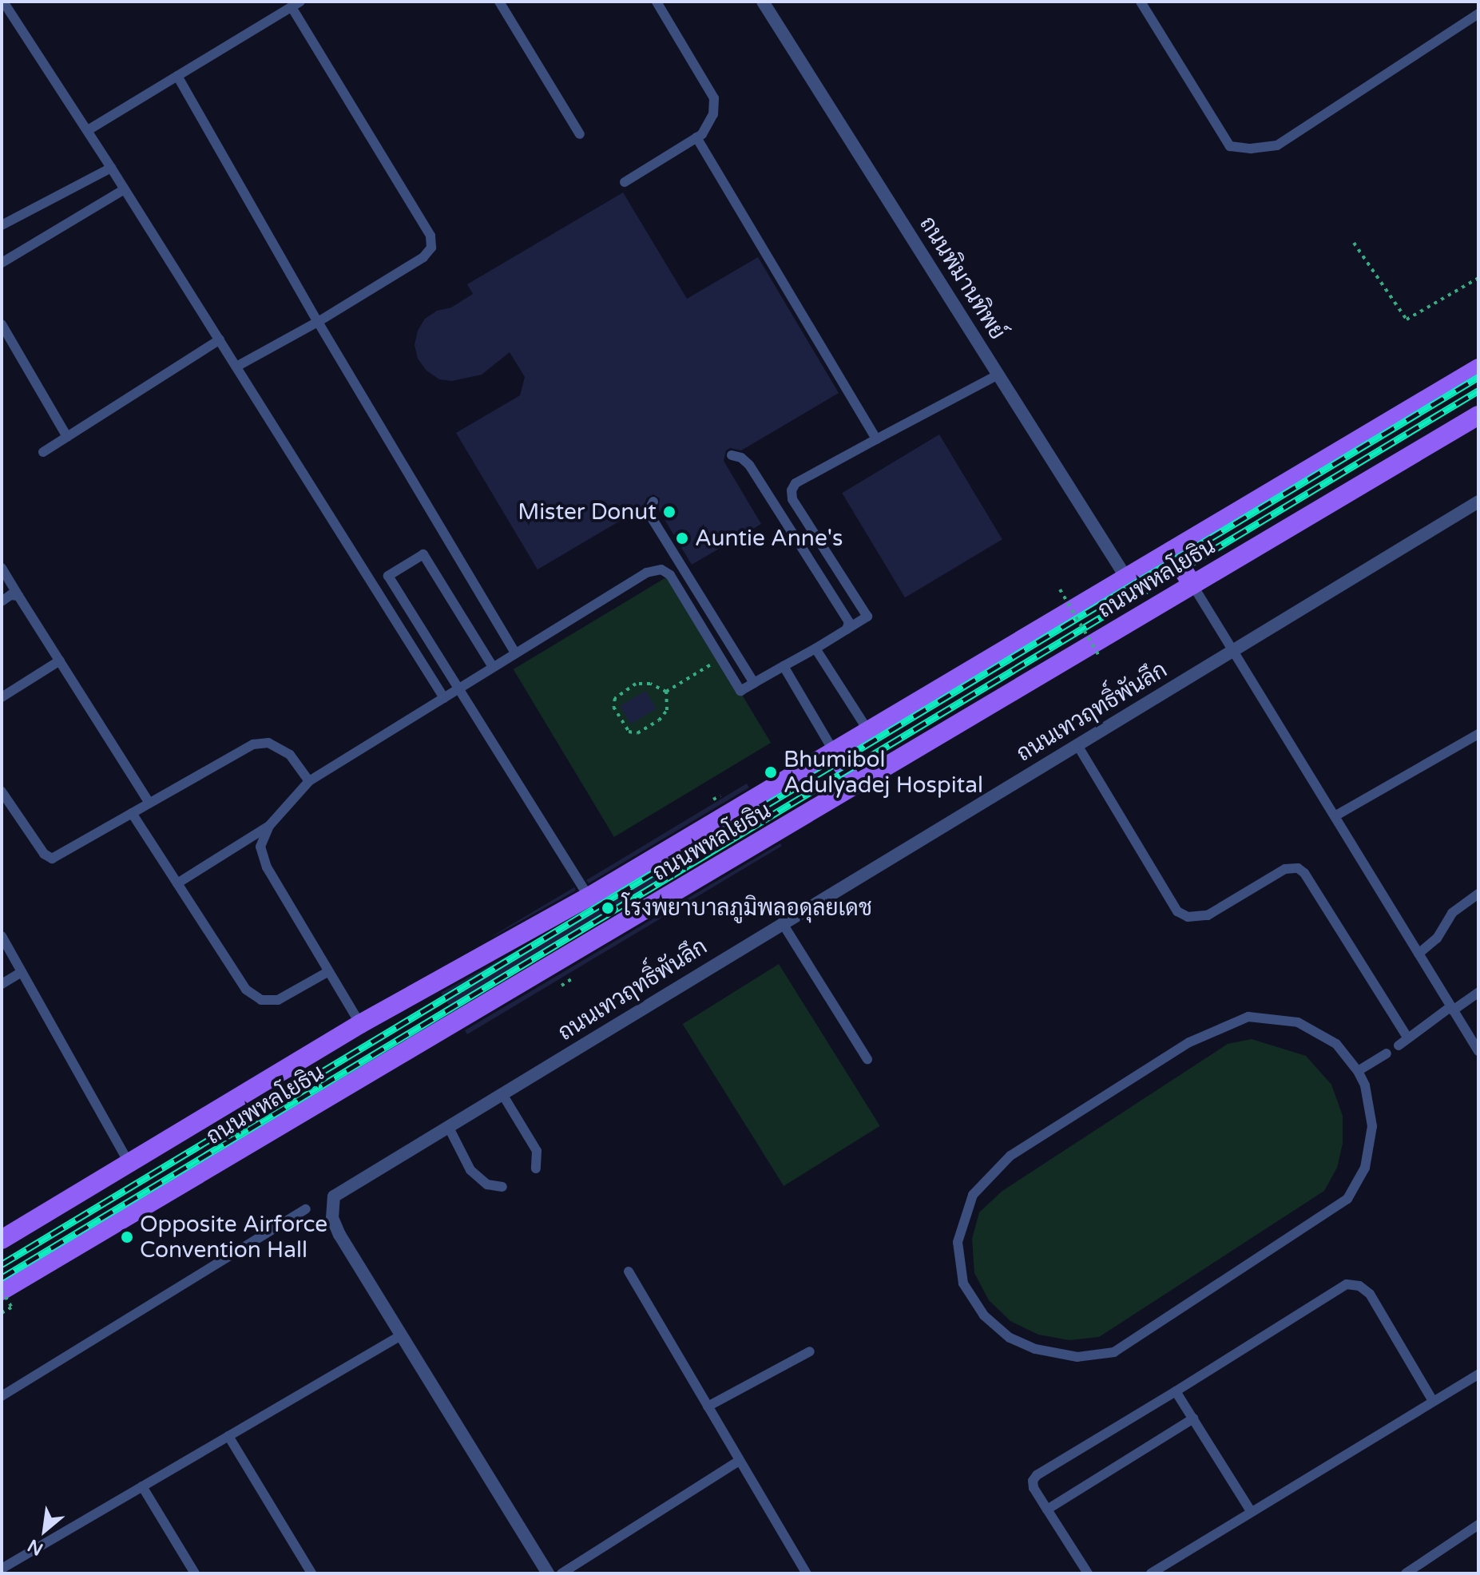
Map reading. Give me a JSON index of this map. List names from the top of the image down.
{
  "streets": {
    "main road": ["ถนนพหลโยธิน"],
    "street": ["ถนนพิมานทิพย์", "ถนนเทวฤทธิ์พันลึก"]
  },
  "crossings": [
    ["ถนนพิมานทิพย์", "ถนนพหลโยธิน"]
  ],
  "places": [
    "Mister Donut",
    "Auntie Anne's",
    "Bhumibol Adulyadej Hospital",
    "โรงพยาบาลภูมิพลอดุลยเดช",
    "Opposite Airforce Convention Hall"
  ],
  "north": "bottom left"
}
